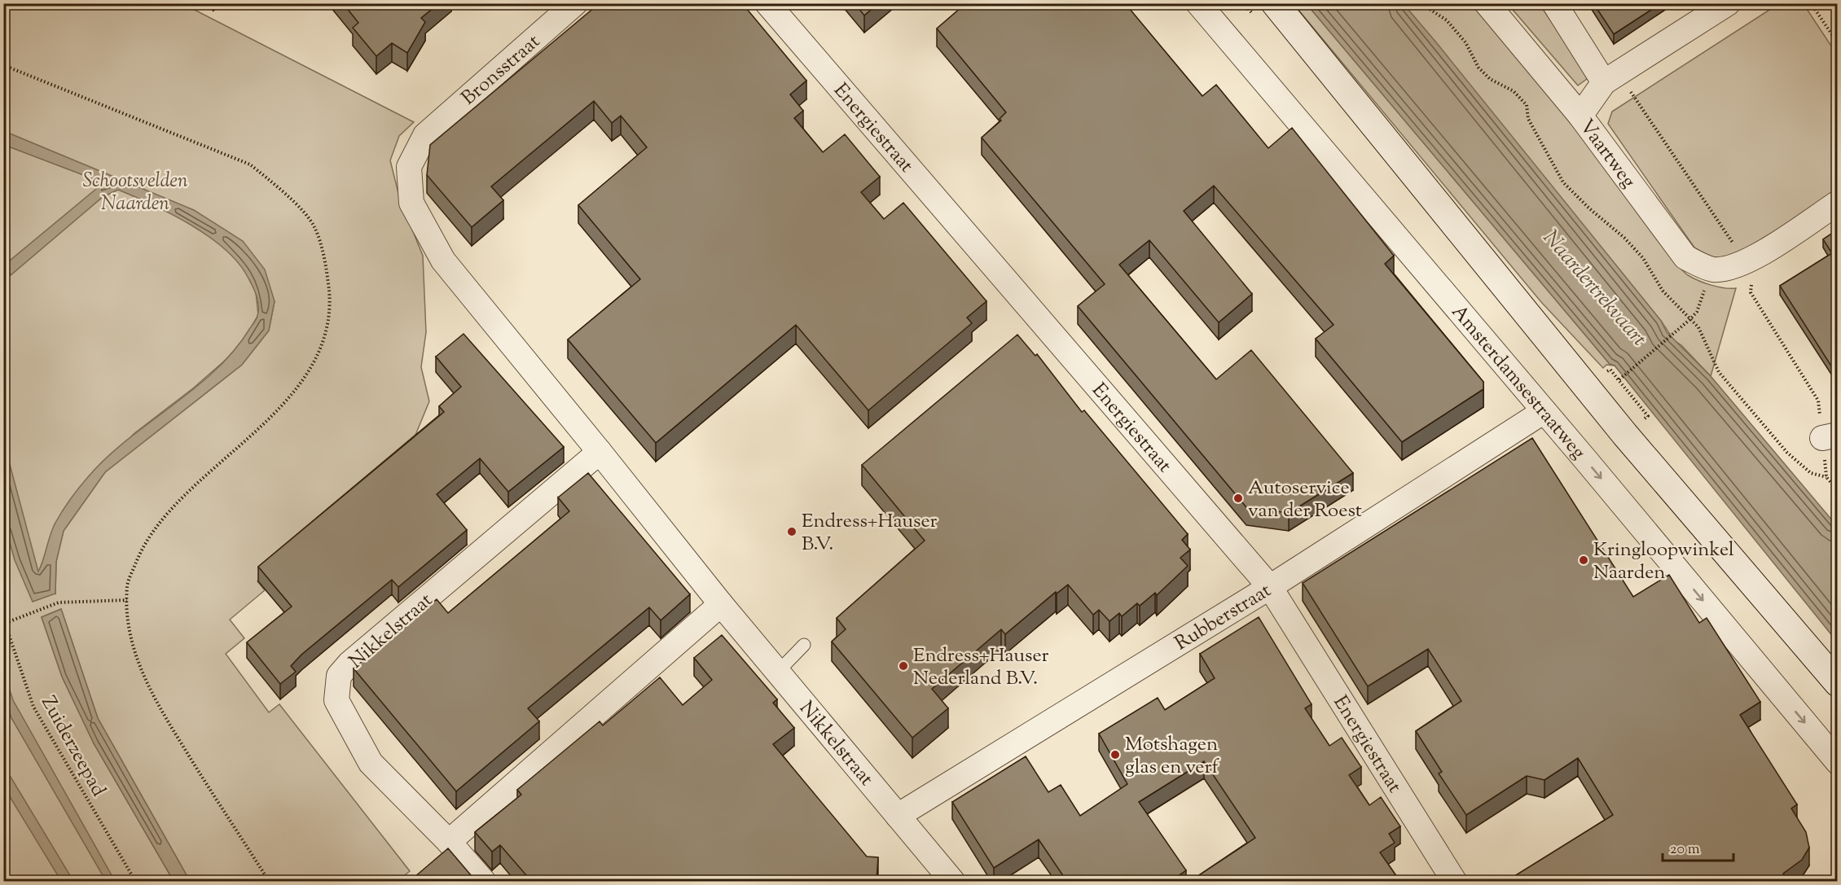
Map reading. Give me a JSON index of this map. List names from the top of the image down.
{
  "streets": {
    "street": [
      "Bronsstraat",
      "Energiestraat",
      "Vaartweg",
      "Amsterdamsestraatweg",
      "Rubberstraat",
      "Nikkelstraat"
    ],
    "path": ["Zuiderzeepad"]
  },
  "crossings": [
    ["Bronsstraat", "Nikkelstraat"],
    ["Energiestraat", "Rubberstraat"],
    ["Amsterdamsestraatweg", "Rubberstraat"],
    ["Rubberstraat", "Nikkelstraat"]
  ],
  "water": ["Naardertrekvaart"],
  "parks": ["Schootsvelden Naarden"],
  "places": [
    "Autoservice van der Roest",
    "Endress+Hauser B.V.",
    "Kringloopwinkel Naarden",
    "Endress+Hauser Nederland B.V.",
    "Motshagen glas en verf"
  ],
  "scale_bar": "20 m"
}
